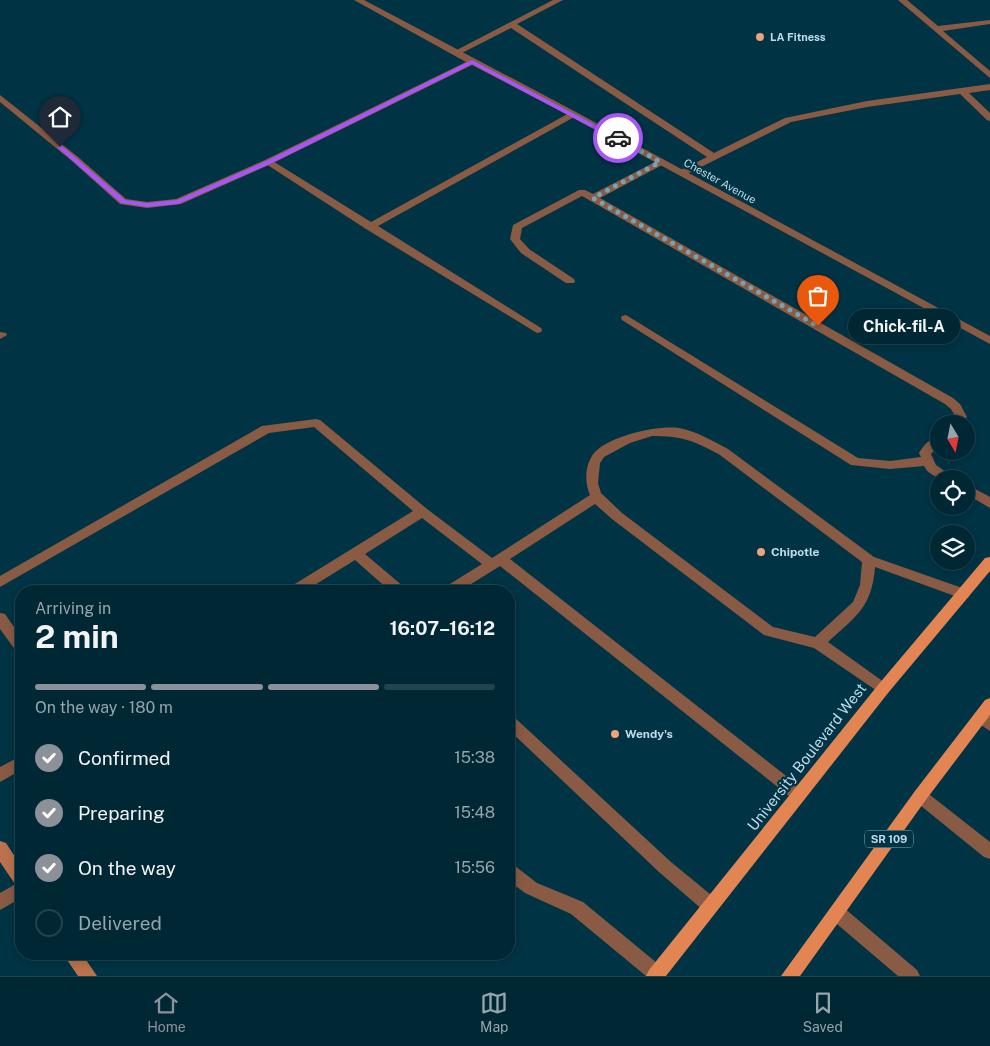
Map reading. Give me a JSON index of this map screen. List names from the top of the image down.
{
  "streets": {
    "main road": ["University Boulevard West", "SR 109"],
    "street": ["Chester Avenue"]
  },
  "places": [
    "LA Fitness",
    "Chick-fil-A",
    "Chipotle",
    "Wendy's"
  ],
  "north": "bottom",
  "page": {
    "bubble": "Chick-fil-A",
    "heading": ["2 min", "Arriving in", "16:07–16:12"],
    "bar": "On the way · 180 m",
    "list": [
      ["Confirmed", "15:38"],
      ["Preparing", "15:48"],
      ["On the way", "15:56"],
      "Delivered"
    ],
    "tabs": ["Home", "Map", "Saved"]
  }
}
